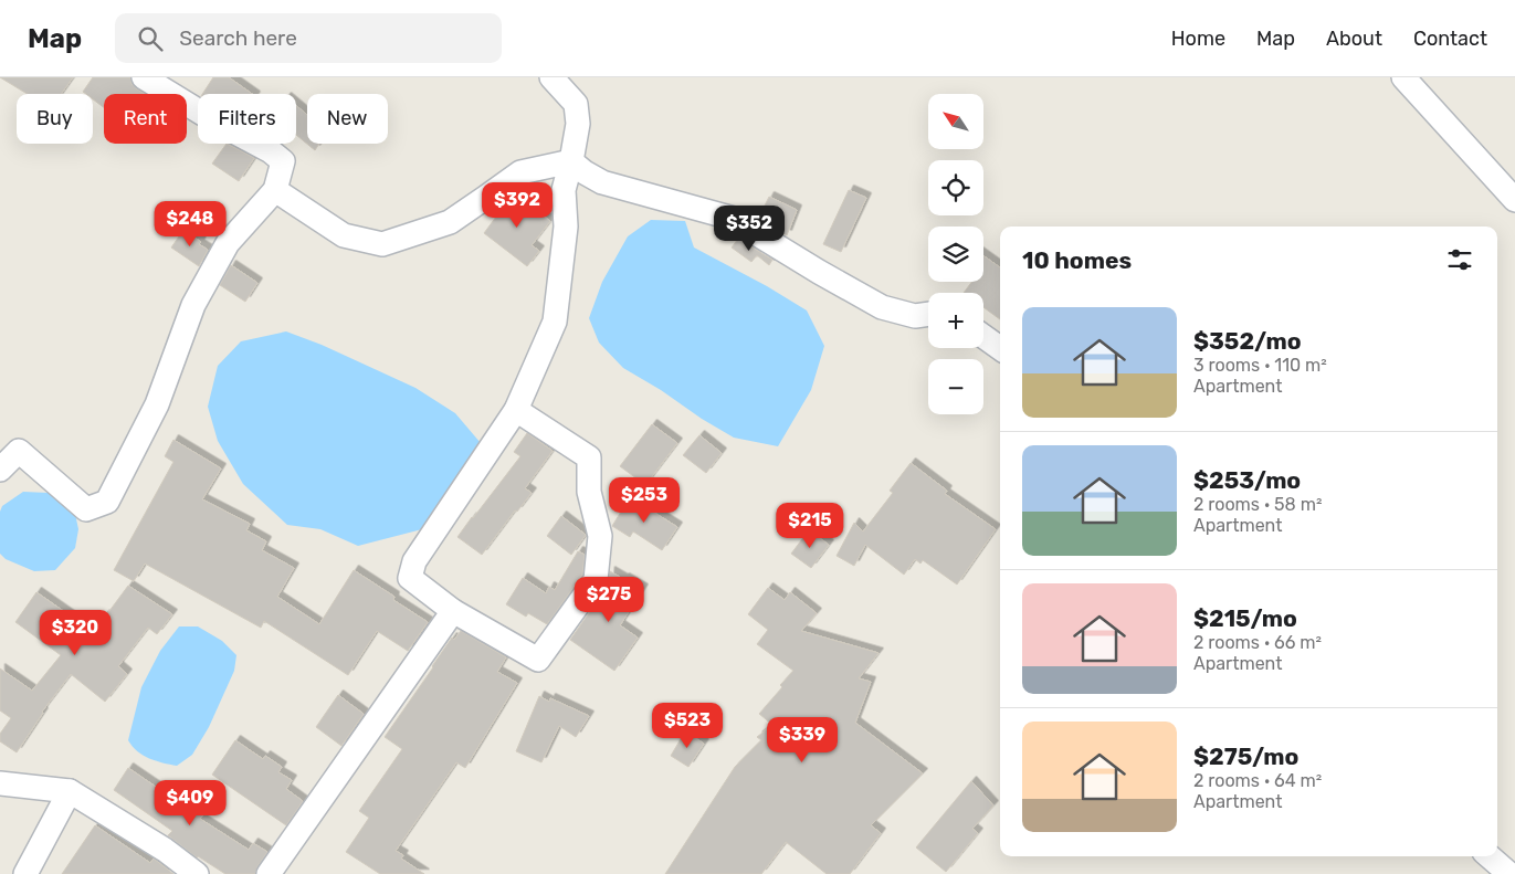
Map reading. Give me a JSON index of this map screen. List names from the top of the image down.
{
  "north": "top left",
  "page": {
    "header": "Map",
    "search": "Search here",
    "nav": [
      "Home",
      "Map",
      "About",
      "Contact"
    ],
    "map_buttons": ["+", "−"],
    "chip": [
      "Buy",
      "Rent",
      "Filters",
      "New"
    ],
    "price": [
      "$392",
      "$248",
      "$352",
      "$253",
      "$215",
      "$275",
      "$320",
      "$523",
      "$339",
      "$409"
    ],
    "heading": "10 homes",
    "list": [
      {
        "name": "$352/mo",
        "note": "3 rooms · 110 m² · Apartment"
      },
      {
        "name": "$253/mo",
        "note": "2 rooms · 58 m² · Apartment"
      },
      {
        "name": "$215/mo",
        "note": "2 rooms · 66 m² · Apartment"
      },
      {
        "name": "$275/mo",
        "note": "2 rooms · 64 m² · Apartment"
      }
    ]
  }
}
